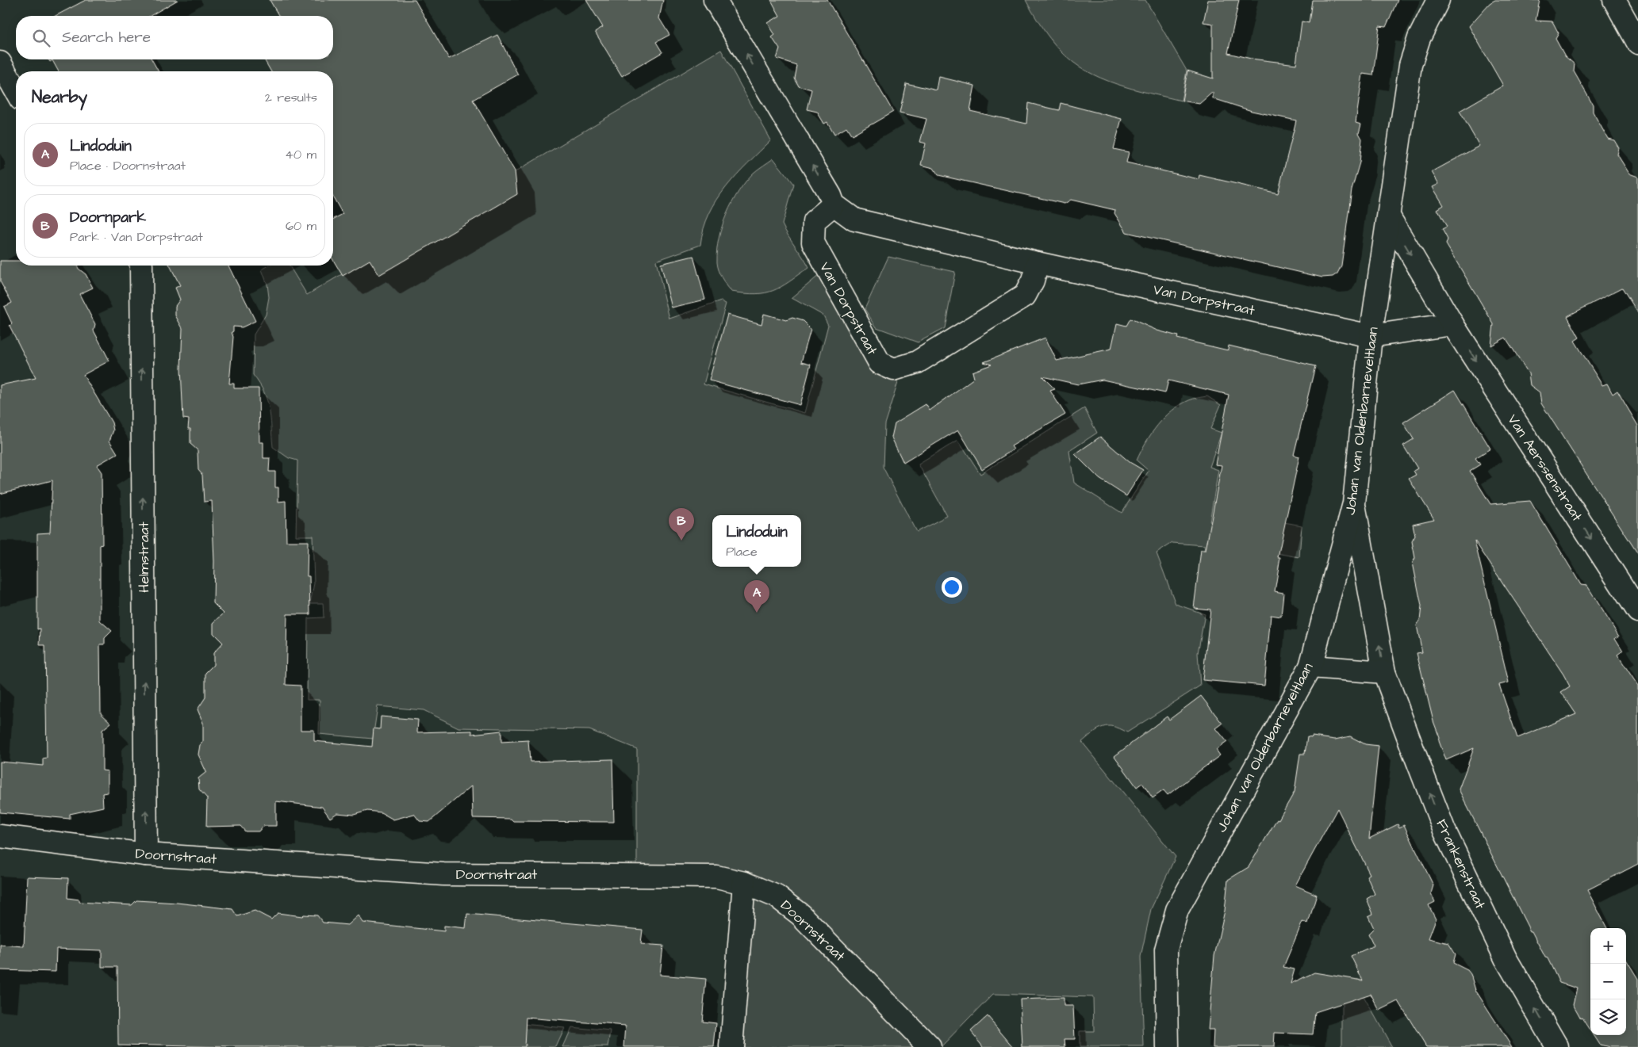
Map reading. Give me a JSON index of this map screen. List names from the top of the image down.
{
  "streets": {
    "street": [
      "Van Dorpstraat",
      "Johan van Oldenbarneveltlaan",
      "Van Aerssenstraat",
      "Helmstraat",
      "Doornstraat",
      "Frankenstraat"
    ]
  },
  "crossings": [
    ["Van Dorpstraat", "Johan van Oldenbarneveltlaan"],
    ["Johan van Oldenbarneveltlaan", "Van Aerssenstraat"],
    ["Johan van Oldenbarneveltlaan", "Frankenstraat"],
    ["Helmstraat", "Doornstraat"]
  ],
  "one_way": ["Van Aerssenstraat", "Helmstraat", "Frankenstraat"],
  "page": {
    "search": "Search here",
    "heading": ["Nearby", "2 results"],
    "list": [
      {
        "mark": "A",
        "name": "Lindoduin",
        "note": "Place · Doornstraat",
        "value": "40 m"
      },
      {
        "mark": "B",
        "name": "Doornpark",
        "note": "Park · Van Dorpstraat",
        "value": "60 m"
      }
    ],
    "pins": ["B", "A"],
    "popup": ["Lindoduin", "Place"],
    "map_buttons": ["+", "−"]
  }
}
